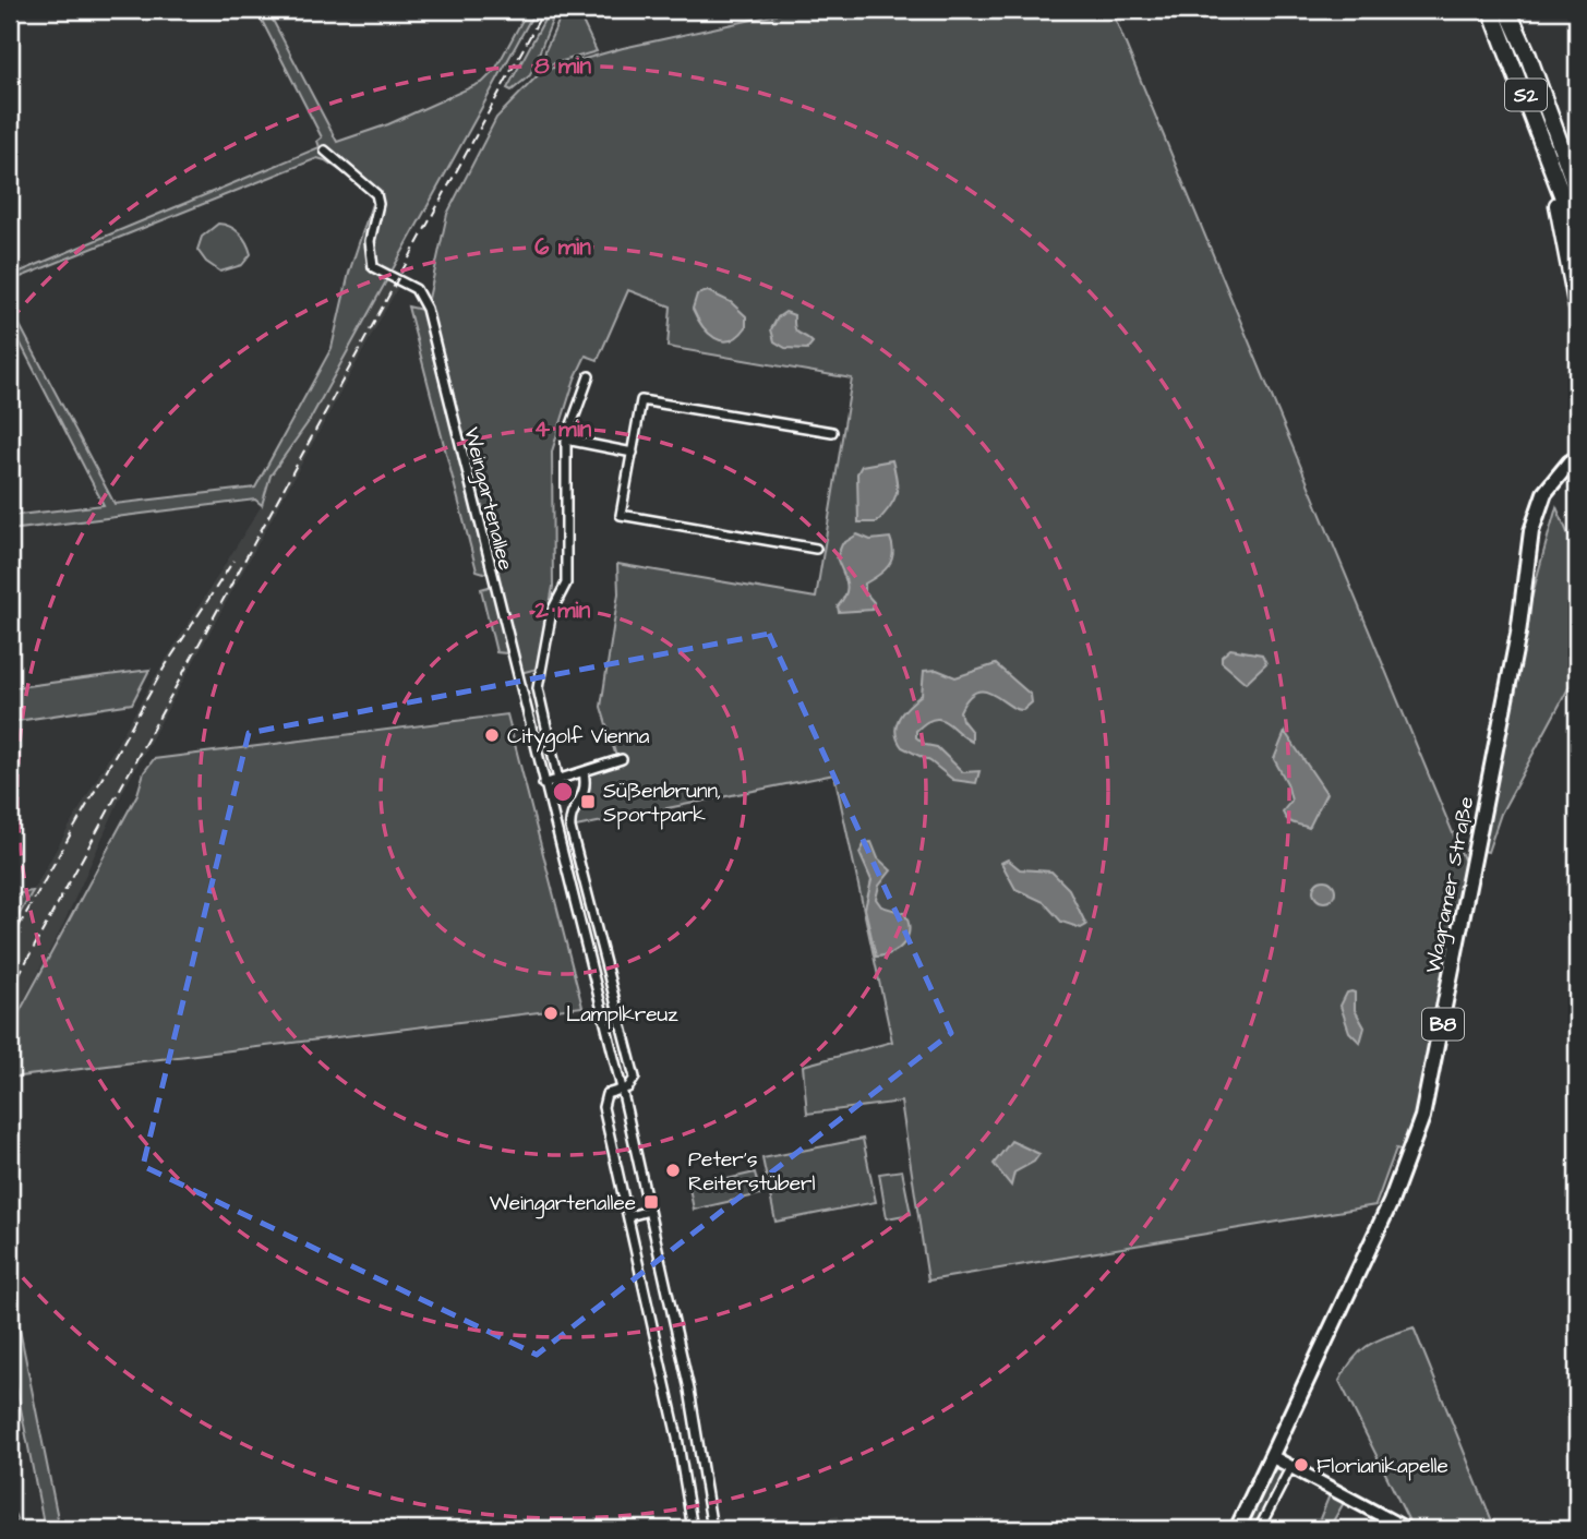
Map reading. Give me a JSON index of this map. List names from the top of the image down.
{
  "streets": {
    "highway": ["S2"],
    "main road": ["Wagramer Straße", "B8"],
    "street": ["Weingartenallee"]
  },
  "crossings": [
    ["Wagramer Straße", "B8"]
  ],
  "places": {
    "other": [
      "Citygolf Vienna",
      "Lamplkreuz",
      "Peter's Reiterstüberl",
      "Florianikapelle"
    ],
    "transit": ["Süßenbrunn, Sportpark", "Weingartenallee"]
  },
  "rings": [
    "8 min",
    "6 min",
    "4 min",
    "2 min"
  ]
}
